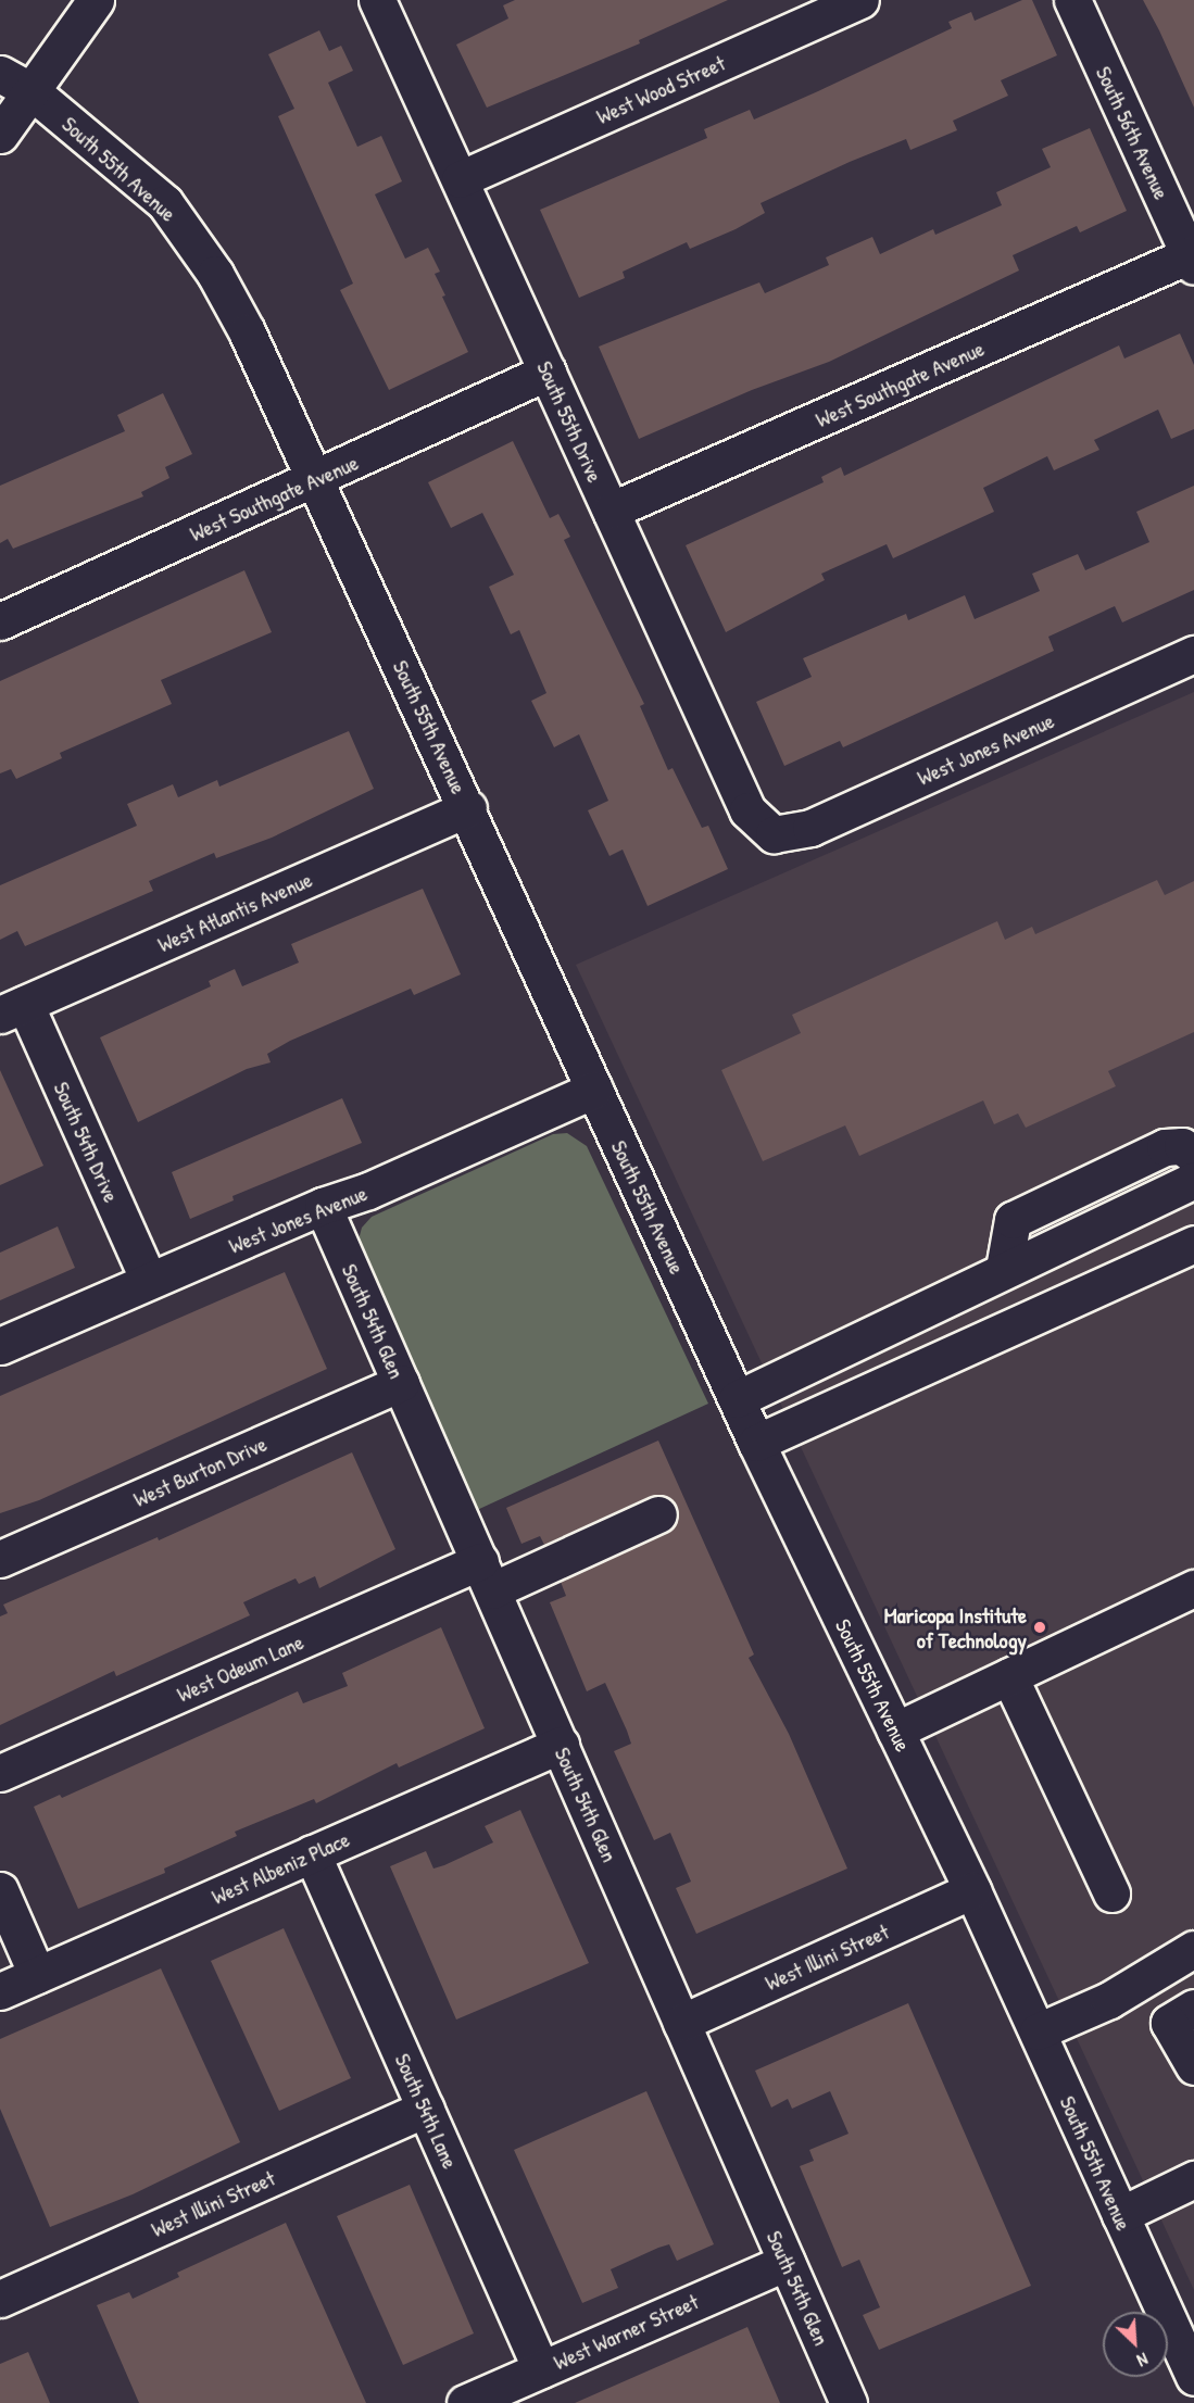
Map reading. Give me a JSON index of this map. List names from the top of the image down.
{
  "streets": {
    "street": [
      "West Wood Street",
      "South 56th Avenue",
      "South 55th Avenue",
      "West Southgate Avenue",
      "South 55th Drive",
      "West Jones Avenue",
      "West Atlantis Avenue",
      "South 54th Drive",
      "South 54th Glen",
      "West Burton Drive",
      "West Odeum Lane",
      "West Albeniz Place",
      "West Illini Street",
      "South 54th Lane",
      "West Warner Street"
    ]
  },
  "crossings": [
    ["West Wood Street", "South 55th Drive"],
    ["South 56th Avenue", "West Southgate Avenue"],
    ["South 55th Avenue", "West Southgate Avenue"],
    ["South 55th Avenue", "West Jones Avenue"],
    ["South 55th Avenue", "West Atlantis Avenue"],
    ["South 55th Avenue", "West Illini Street"],
    ["West Southgate Avenue", "South 55th Drive"],
    ["South 55th Drive", "West Jones Avenue"],
    ["West Jones Avenue", "South 54th Drive"],
    ["West Jones Avenue", "South 54th Glen"],
    ["West Atlantis Avenue", "South 54th Drive"],
    ["South 54th Glen", "West Burton Drive"],
    ["South 54th Glen", "West Odeum Lane"],
    ["South 54th Glen", "West Albeniz Place"],
    ["South 54th Glen", "West Illini Street"],
    ["South 54th Glen", "West Warner Street"],
    ["West Albeniz Place", "South 54th Lane"],
    ["West Illini Street", "South 54th Lane"],
    ["South 54th Lane", "West Warner Street"]
  ],
  "places": ["Maricopa Institute of Technology"],
  "north": "bottom right"
}
